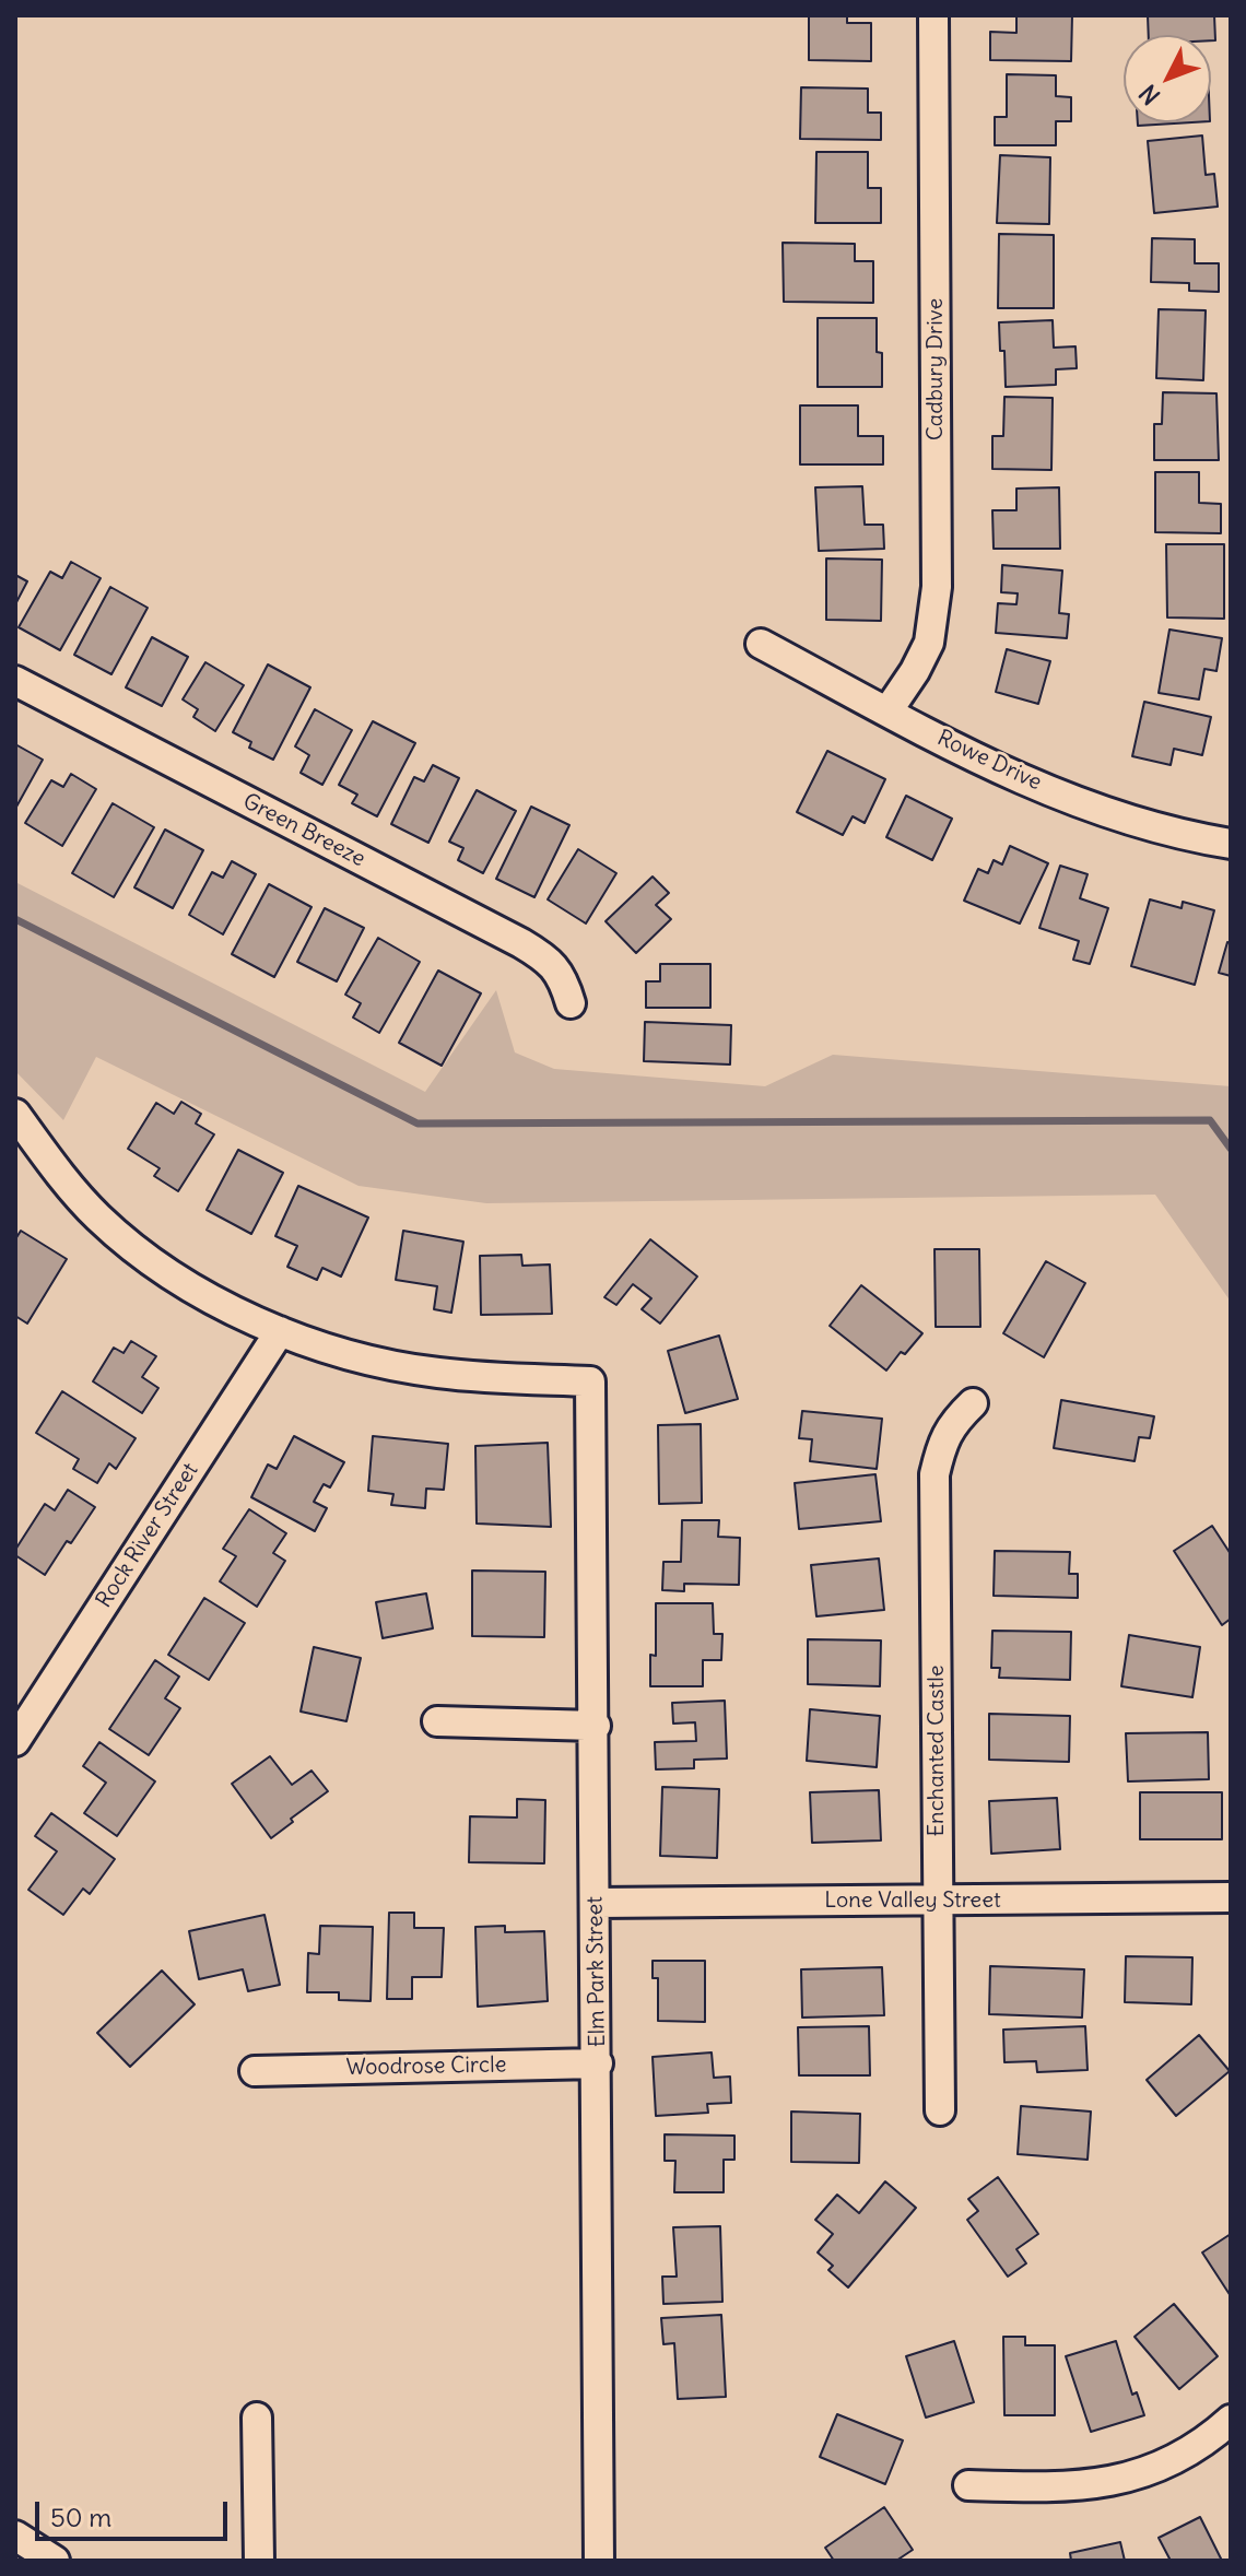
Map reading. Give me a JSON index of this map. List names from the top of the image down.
{
  "streets": {
    "street": [
      "Cadbury Drive",
      "Rowe Drive",
      "Green Breeze",
      "Rock River Street",
      "Enchanted Castle",
      "Lone Valley Street",
      "Elm Park Street",
      "Woodrose Circle"
    ]
  },
  "crossings": [
    ["Cadbury Drive", "Rowe Drive"],
    ["Rock River Street", "Elm Park Street"],
    ["Enchanted Castle", "Lone Valley Street"],
    ["Lone Valley Street", "Elm Park Street"],
    ["Elm Park Street", "Woodrose Circle"]
  ],
  "scale_bar": "50 m",
  "north": "bottom left"
}
